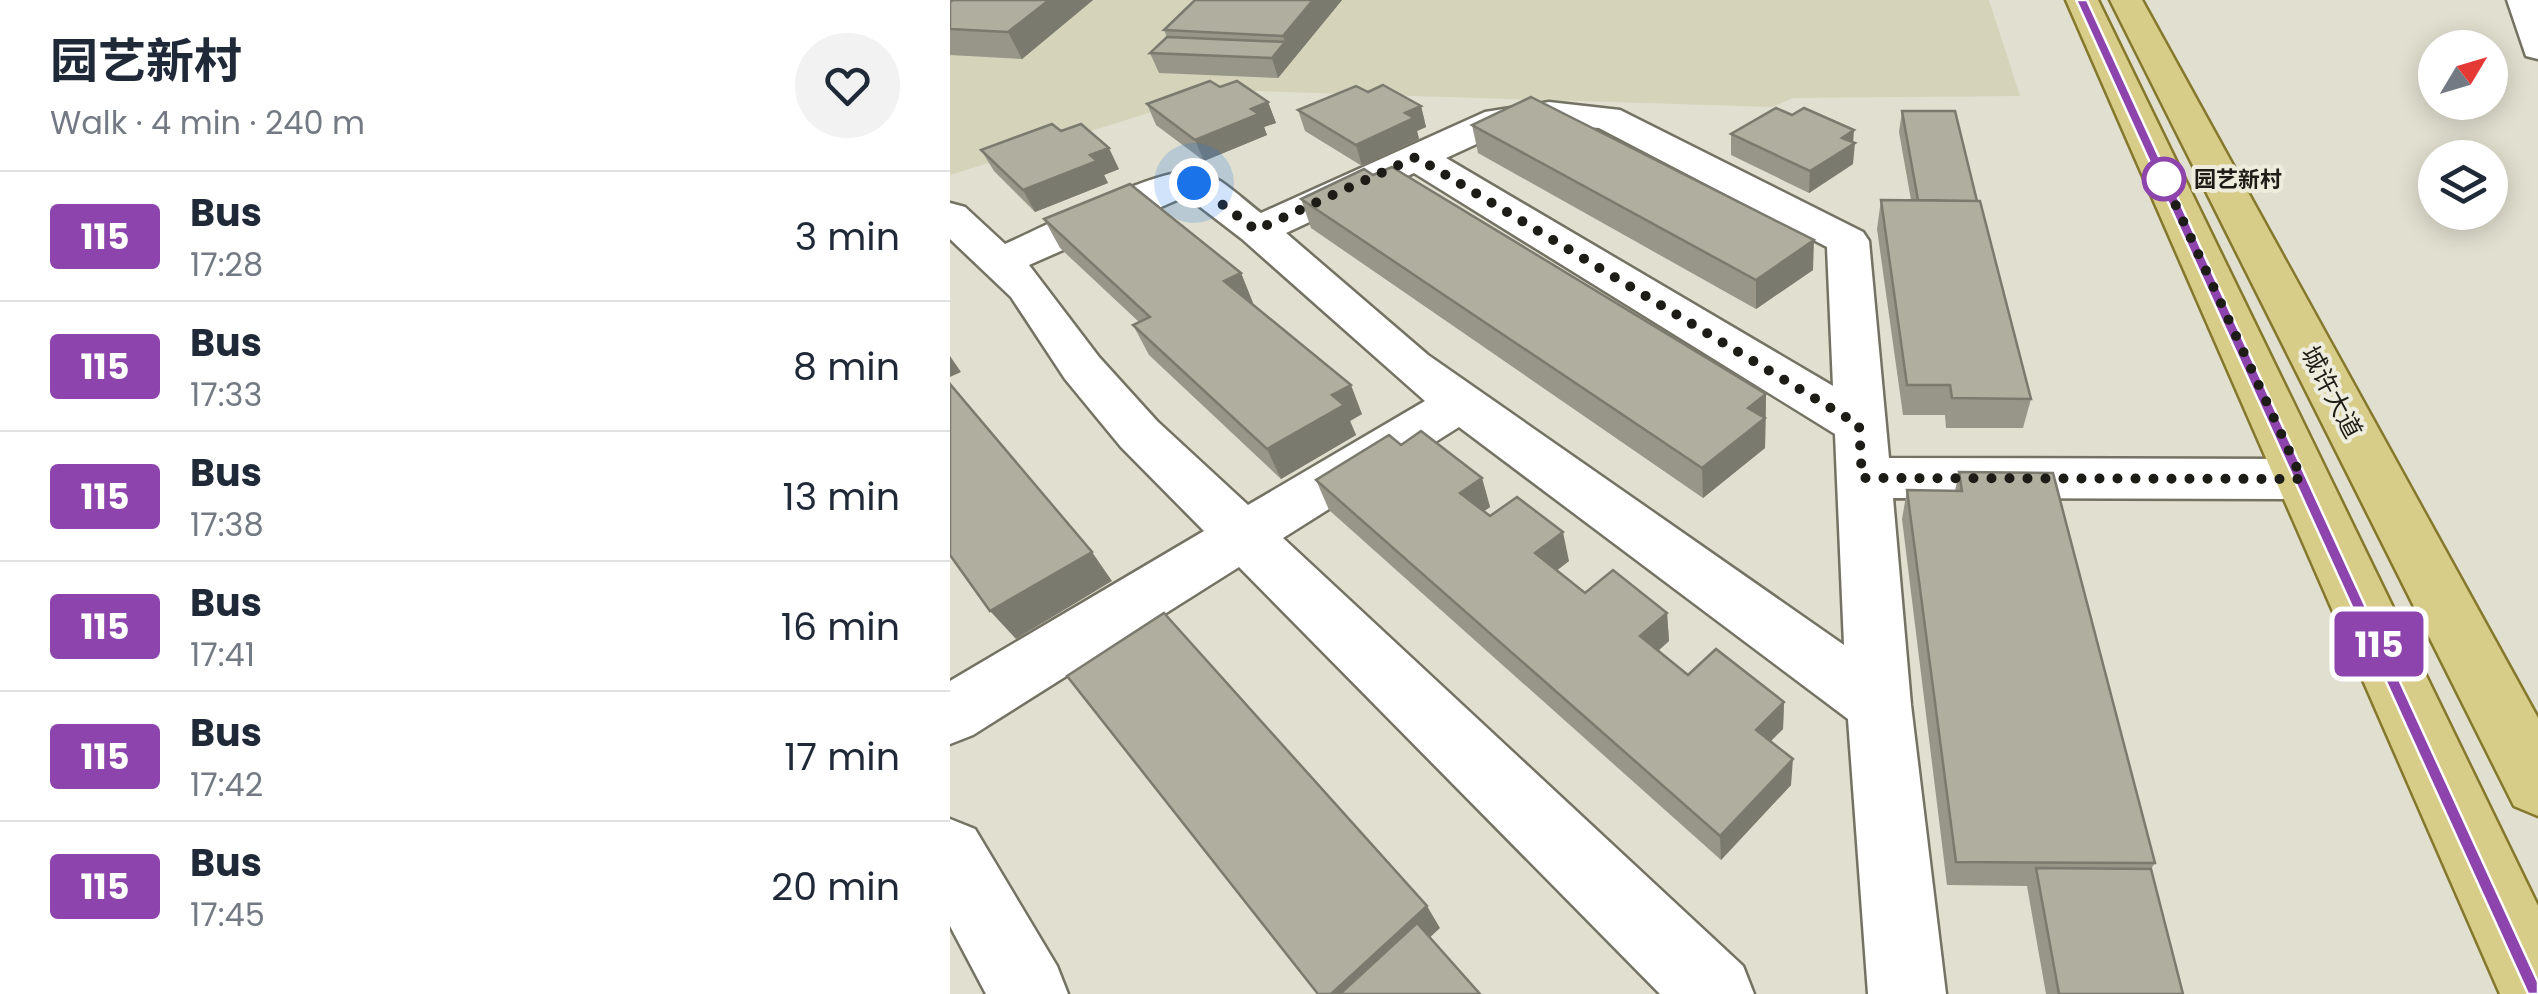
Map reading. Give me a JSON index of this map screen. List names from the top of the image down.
{
  "streets": {
    "main road": ["城许大道"]
  },
  "places": ["园艺新村"],
  "lines": ["bus line 115"],
  "north": "top right",
  "page": {
    "heading": ["园艺新村", "Walk · 4 min · 240 m"],
    "on_map": "115",
    "list": [
      {
        "mark": "115",
        "name": "Bus",
        "note": "17:28",
        "value": "3 min"
      },
      {
        "mark": "115",
        "name": "Bus",
        "note": "17:33",
        "value": "8 min"
      },
      {
        "mark": "115",
        "name": "Bus",
        "note": "17:38",
        "value": "13 min"
      },
      {
        "mark": "115",
        "name": "Bus",
        "note": "17:41",
        "value": "16 min"
      },
      {
        "mark": "115",
        "name": "Bus",
        "note": "17:42",
        "value": "17 min"
      },
      {
        "mark": "115",
        "name": "Bus",
        "note": "17:45",
        "value": "20 min"
      }
    ]
  }
}
